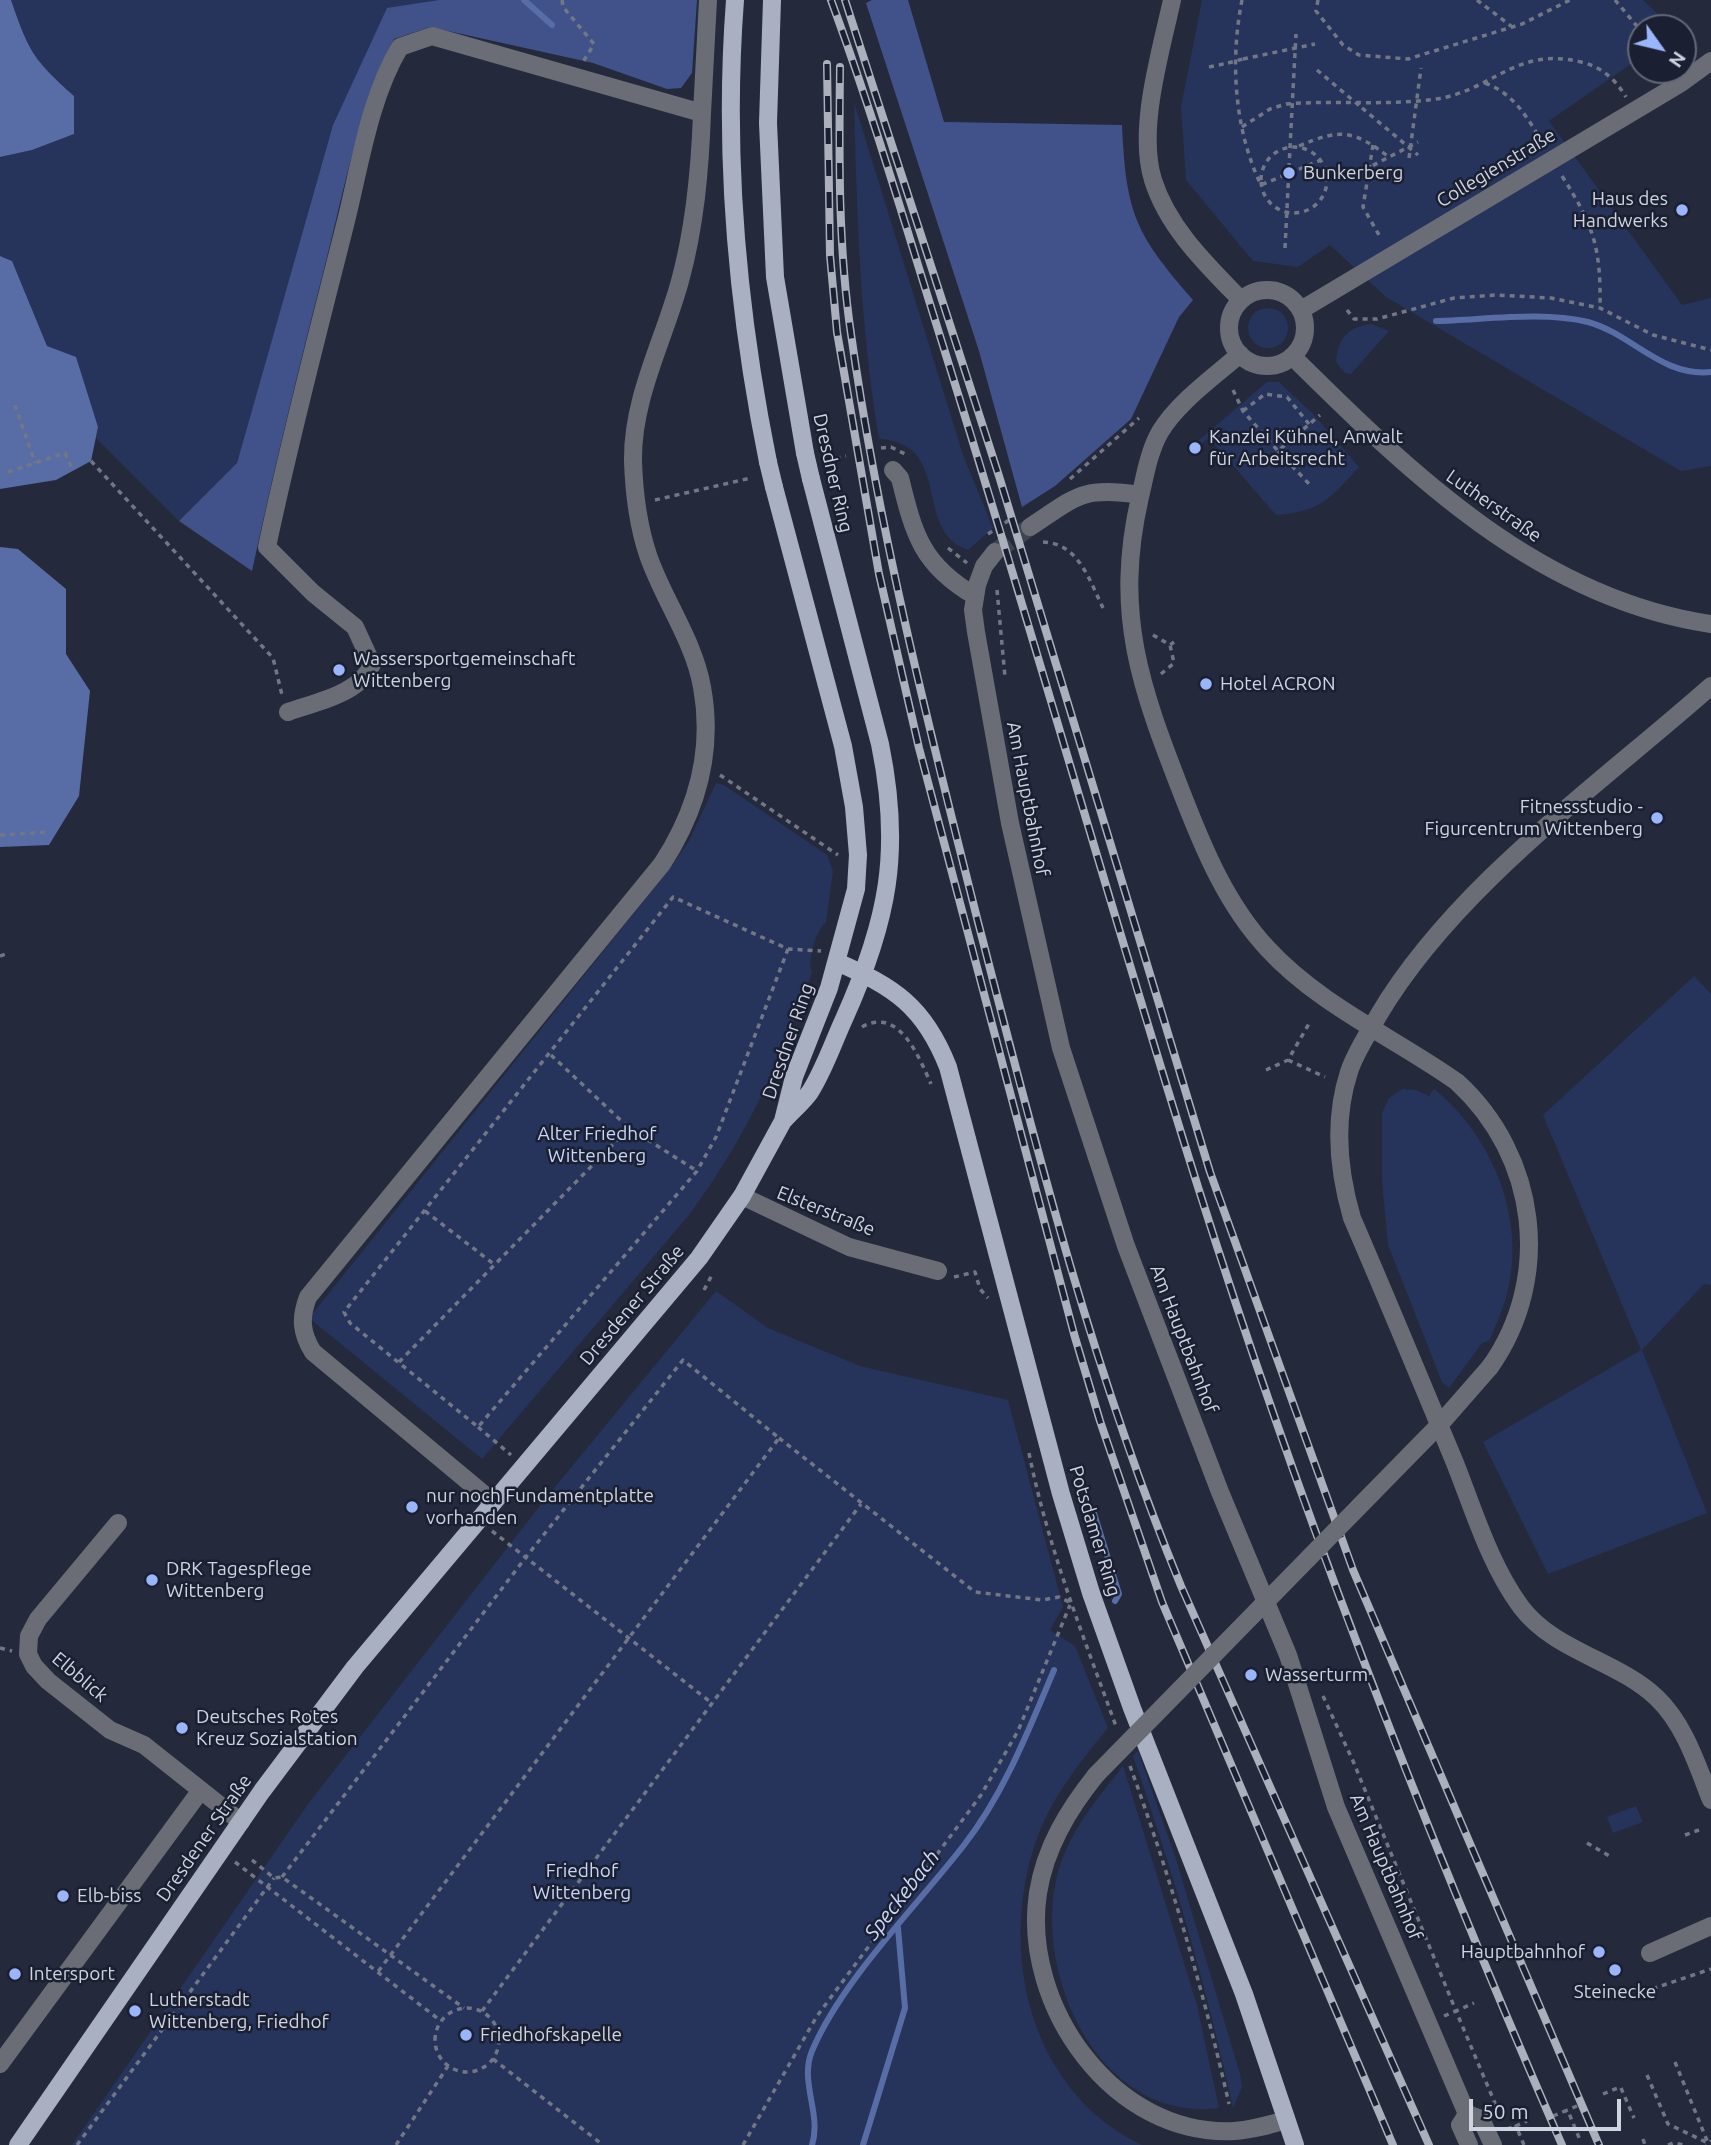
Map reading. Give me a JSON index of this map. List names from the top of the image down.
{
  "streets": {
    "main road": ["Dresdner Ring", "Dresdener Straße", "Potsdamer Ring"],
    "street": [
      "Collegienstraße",
      "Lutherstraße",
      "Am Hauptbahnhof",
      "Elsterstraße",
      "Elbblick"
    ]
  },
  "crossings": [
    ["Collegienstraße", "Lutherstraße"],
    ["Dresdner Ring", "Dresdener Straße"],
    ["Dresdner Ring", "Potsdamer Ring"],
    ["Elsterstraße", "Dresdener Straße"],
    ["Dresdener Straße", "Elbblick"]
  ],
  "water": ["Speckebach"],
  "parks": ["Alter Friedhof Wittenberg", "Friedhof Wittenberg"],
  "places": [
    "Bunkerberg",
    "Haus des Handwerks",
    "Kanzlei Kühnel, Anwalt für Arbeitsrecht",
    "Wassersportgemeinschaft Wittenberg",
    "Hotel ACRON",
    "Fitnessstudio - Figurcentrum Wittenberg",
    "nur noch Fundamentplatte vorhanden",
    "DRK Tagespflege Wittenberg",
    "Wasserturm",
    "Deutsches Rotes Kreuz Sozialstation",
    "Elb-biss",
    "Hauptbahnhof",
    "Steinecke",
    "Intersport",
    "Lutherstadt Wittenberg, Friedhof",
    "Friedhofskapelle"
  ],
  "scale_bar": "50 m",
  "north": "bottom right"
}
